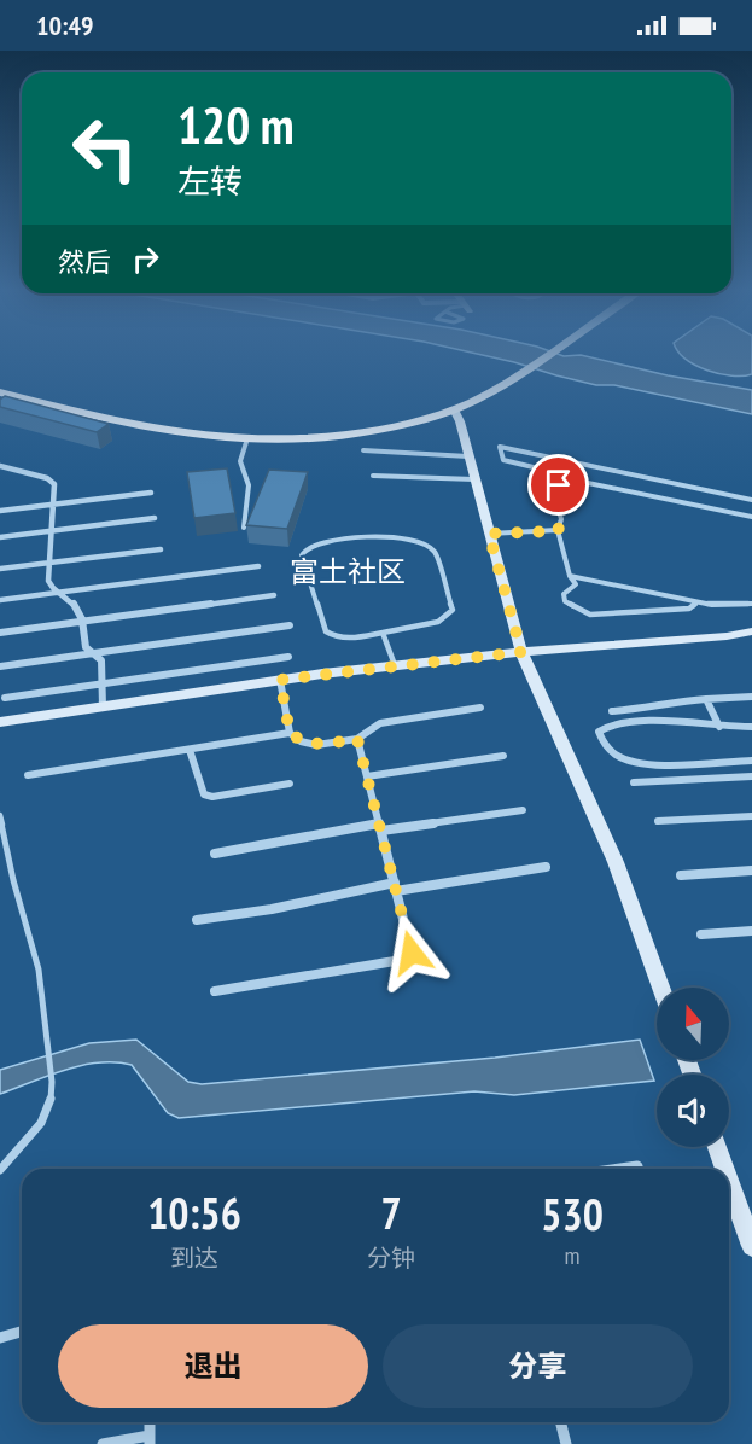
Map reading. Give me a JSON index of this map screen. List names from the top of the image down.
{
  "districts": ["富土社区"],
  "north": "top",
  "page": {
    "status": "10:49",
    "turn": ["120 m", "左转"],
    "then": "然后",
    "eta": [
      "10:56",
      "到达",
      "7",
      "分钟",
      "530",
      "m"
    ],
    "buttons": ["退出", "分享"]
  }
}
